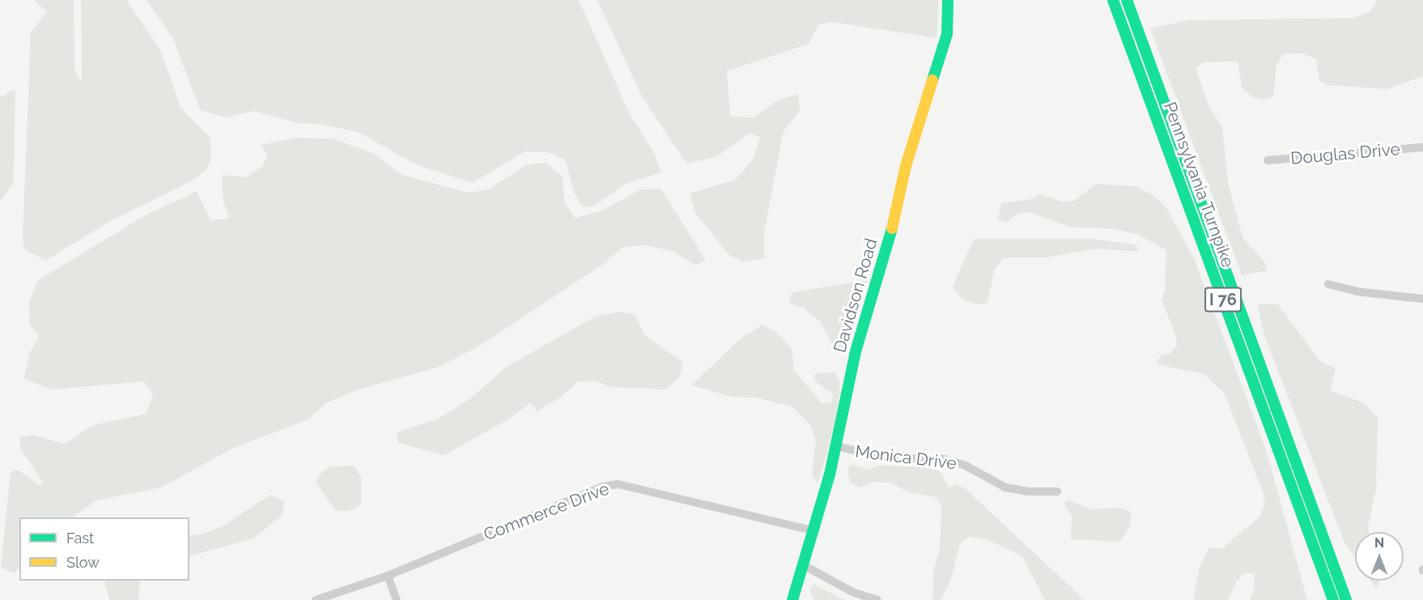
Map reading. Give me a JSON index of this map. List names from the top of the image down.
{
  "streets": {
    "main road": ["Pennsylvania Turnpike", "Davidson Road", "I 76"],
    "street": ["Douglas Drive", "Monica Drive", "Commerce Drive"]
  },
  "crossings": [
    ["Davidson Road", "Monica Drive"],
    ["Davidson Road", "Commerce Drive"]
  ],
  "legend": ["Fast", "Slow"],
  "north": "top"
}
